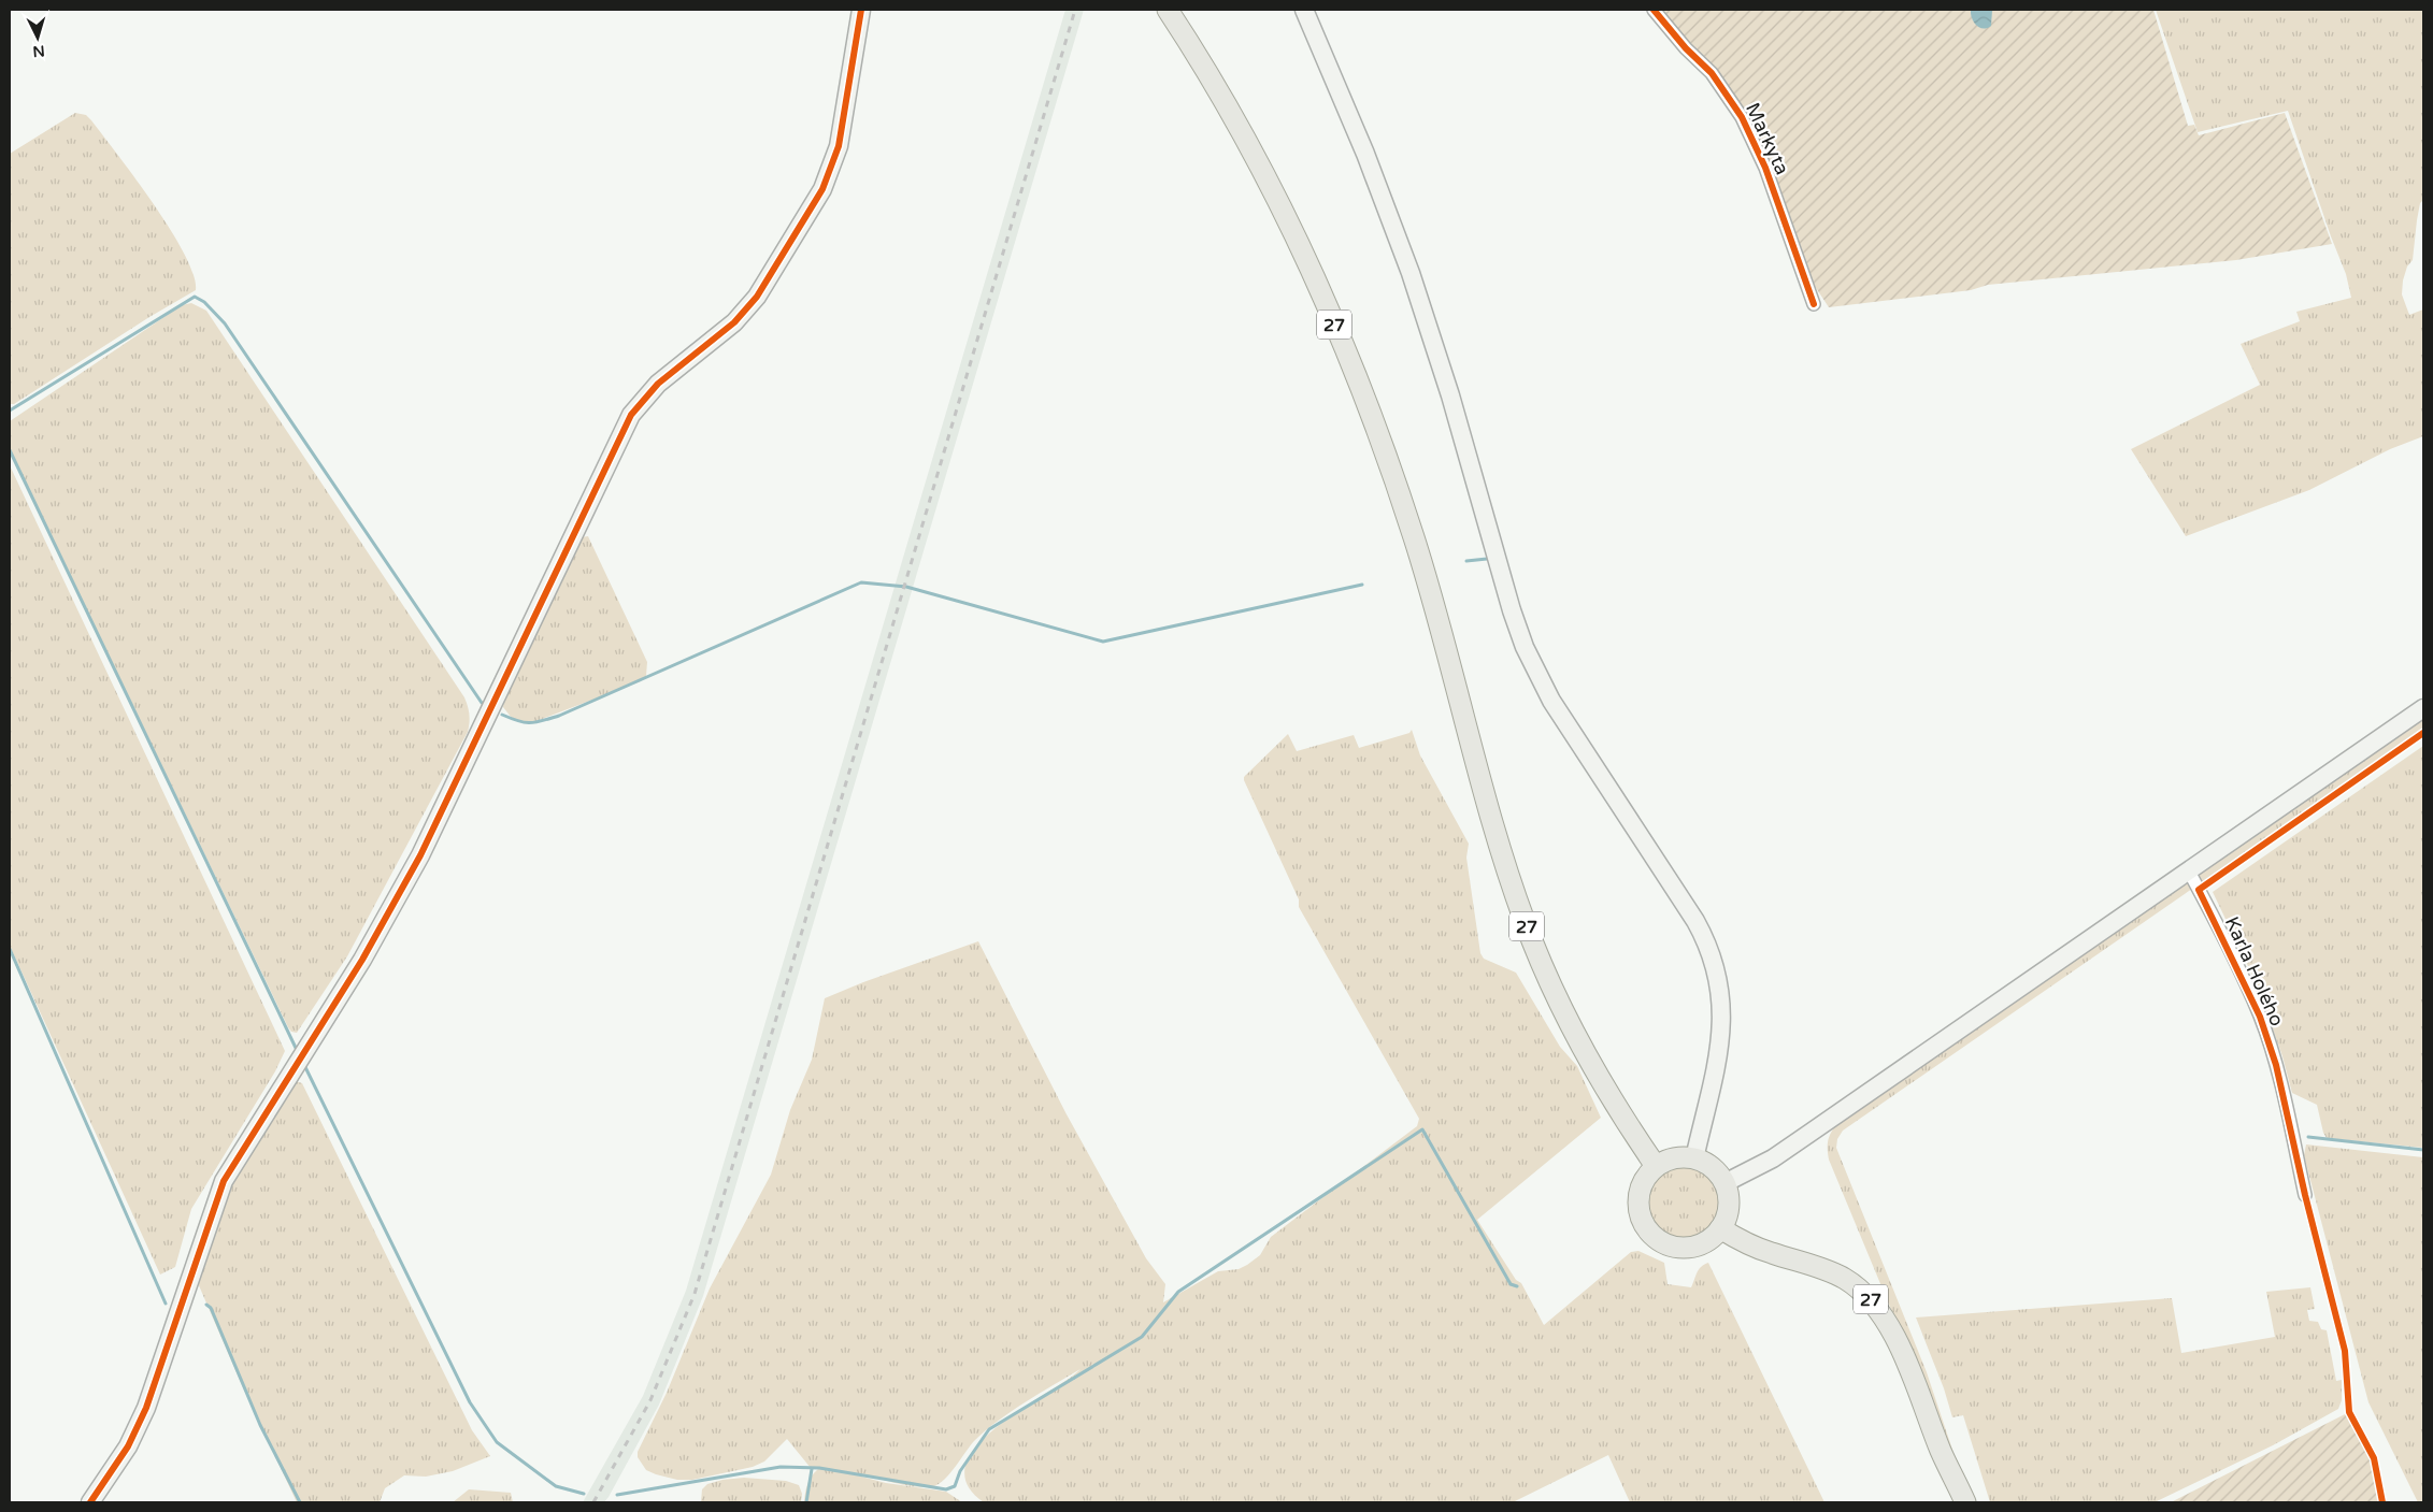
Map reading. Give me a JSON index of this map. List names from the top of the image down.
{
  "streets": {
    "main road": ["27"],
    "street": ["Markyta", "Karla Holého"]
  },
  "north": "bottom"
}
